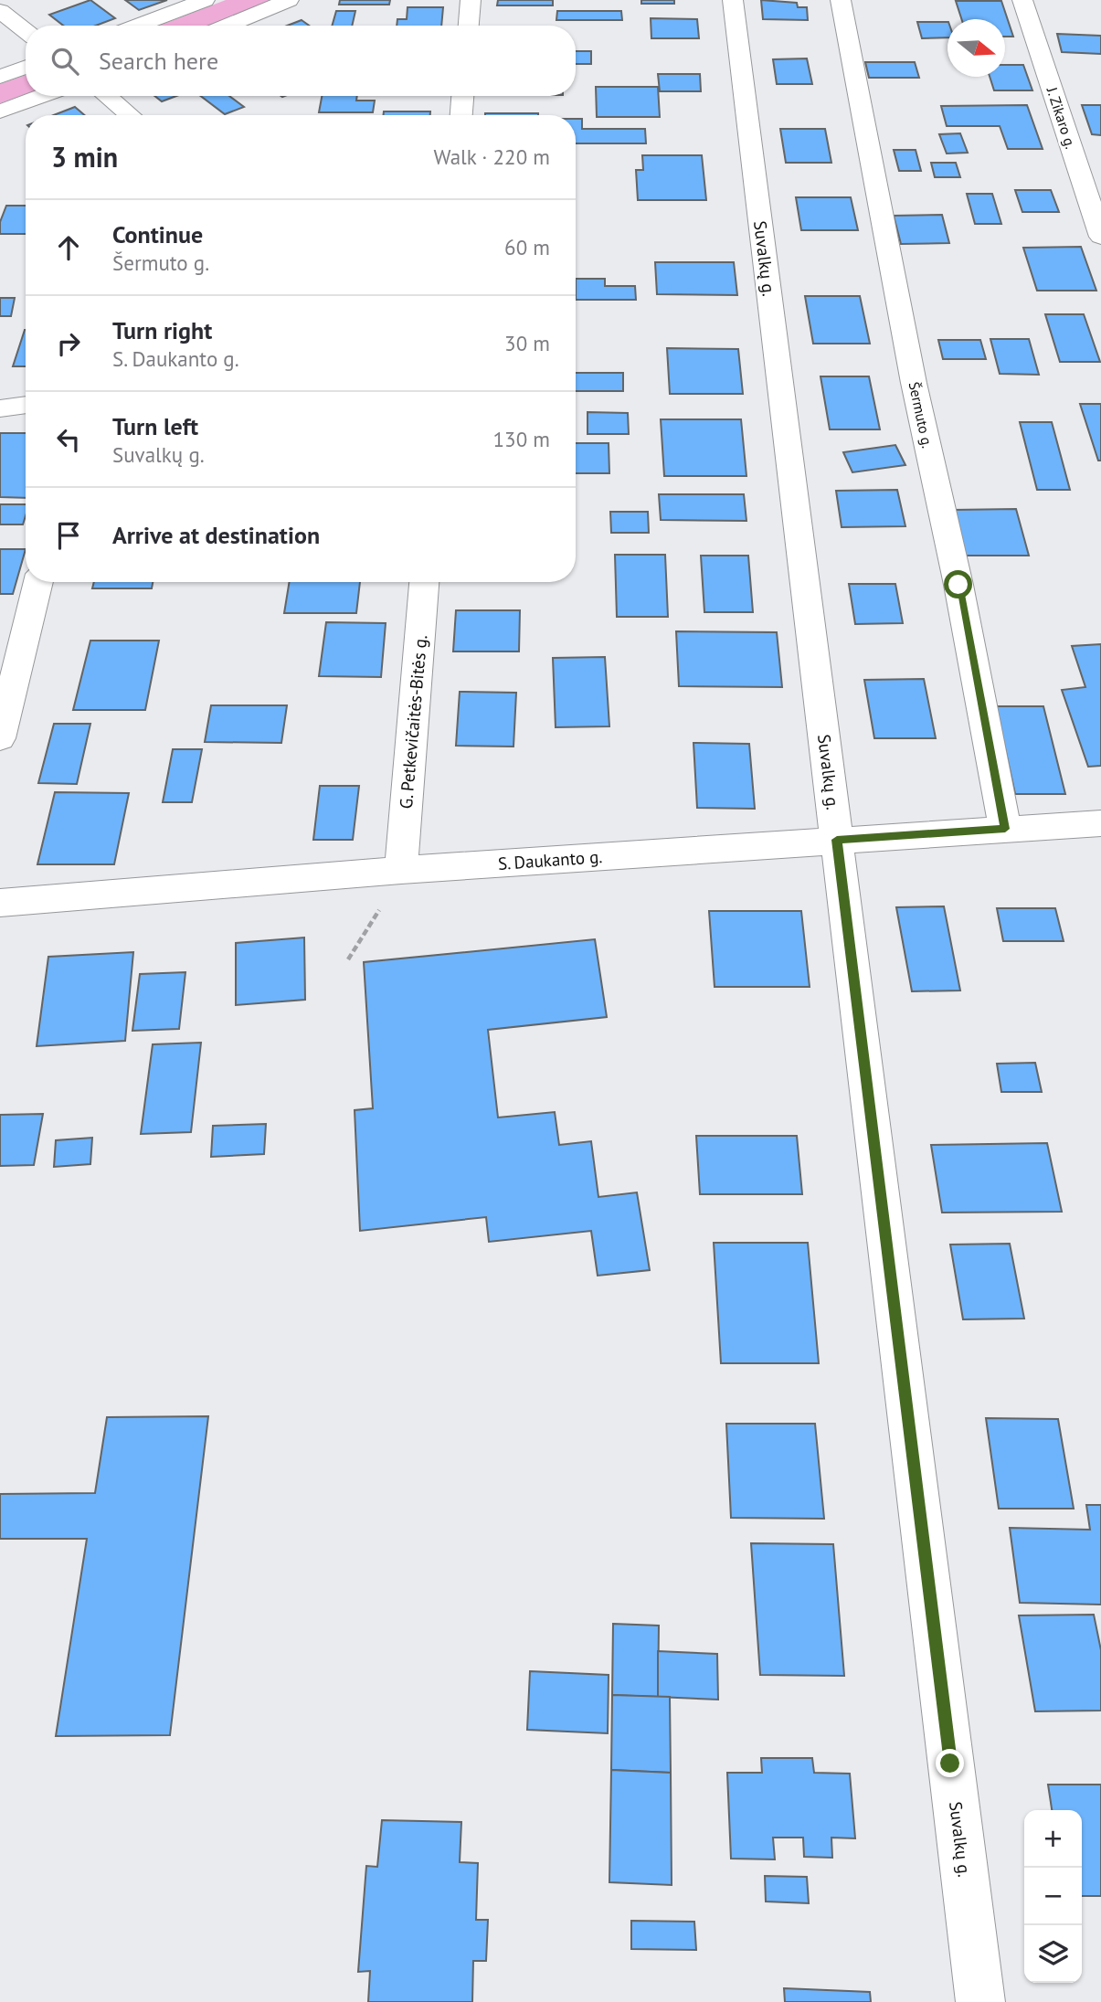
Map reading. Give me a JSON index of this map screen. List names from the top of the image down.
{
  "streets": {
    "street": [
      "J. Zikaro g.",
      "Suvalkų g.",
      "Šermuto g.",
      "G. Petkevičaitės-Bitės g.",
      "S. Daukanto g."
    ]
  },
  "crossings": [
    ["Suvalkų g.", "S. Daukanto g."],
    ["Šermuto g.", "S. Daukanto g."],
    ["G. Petkevičaitės-Bitės g.", "S. Daukanto g."]
  ],
  "north": "right",
  "page": {
    "search": "Search here",
    "heading": ["3 min", "Walk · 220 m"],
    "list": [
      ["Continue", "Šermuto g.", "60 m"],
      ["Turn right", "S. Daukanto g.", "30 m"],
      ["Turn left", "Suvalkų g.", "130 m"],
      "Arrive at destination"
    ],
    "map_buttons": ["+", "−"]
  }
}
